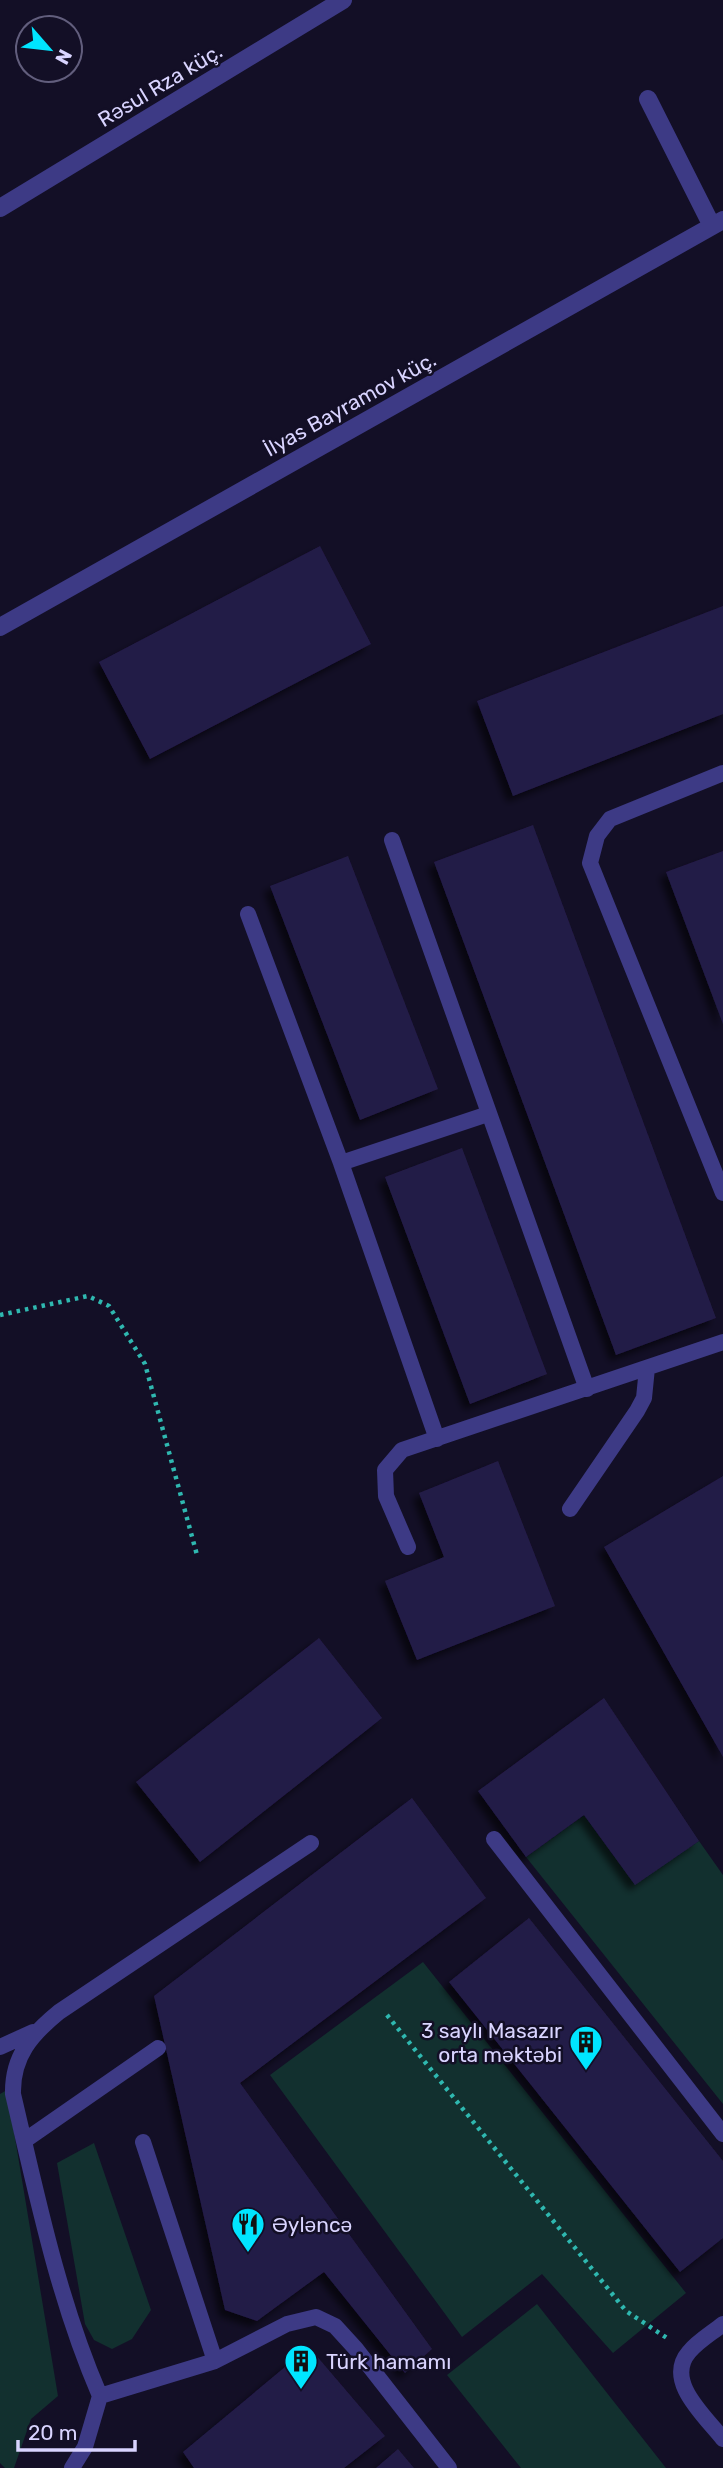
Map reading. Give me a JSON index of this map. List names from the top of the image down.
{
  "streets": {
    "street": ["Rəsul Rza küç.", "İlyas Bayramov küç."]
  },
  "places": {
    "building": ["3 saylı Masazır orta məktəbi", "Türk hamamı"],
    "restaurant": ["Əyləncə"]
  },
  "scale_bar": "20 m",
  "north": "bottom right"
}
